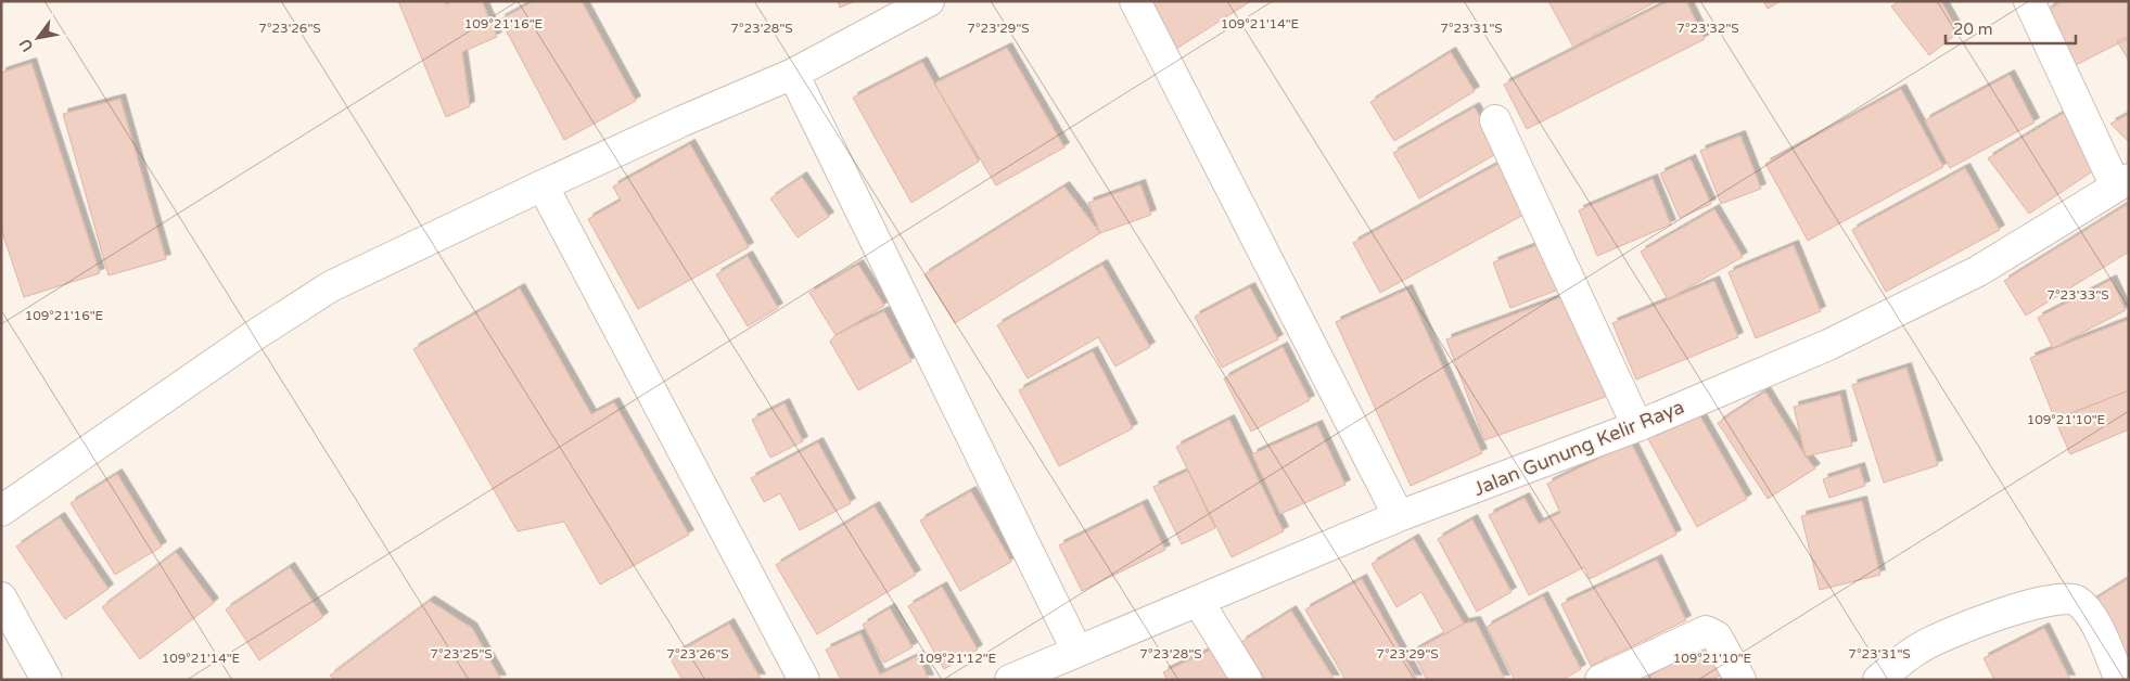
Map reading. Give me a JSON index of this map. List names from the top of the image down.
{
  "streets": {
    "street": ["Jalan Gunung Kelir Raya"]
  },
  "scale_bar": "20 m",
  "north": "bottom left",
  "coordinates": [
    "109°21'16\"E",
    "109°21'14\"E",
    "7°23'26\"S",
    "7°23'29\"S",
    "7°23'31\"S",
    "7°23'32\"S",
    "7°23'28\"S",
    "7°23'33\"S",
    "109°21'10\"E",
    "7°23'25\"S",
    "109°21'12\"E"
  ]
}
